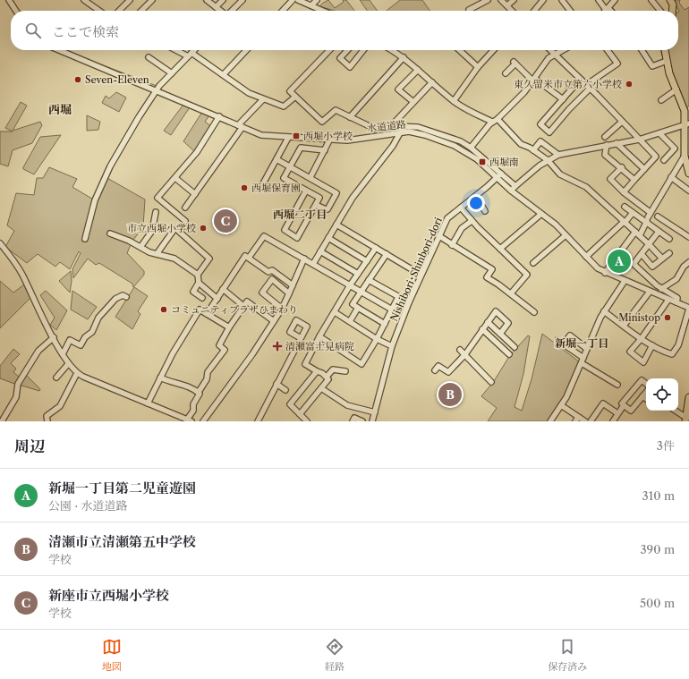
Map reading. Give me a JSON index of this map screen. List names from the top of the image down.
{
  "streets": {
    "street": ["水道道路", "Nishibori･Shinbori-dori"]
  },
  "crossings": [
    ["水道道路", "Nishibori･Shinbori-dori"]
  ],
  "districts": ["西堀", "西堀二丁目", "新堀一丁目"],
  "places": {
    "other": [
      "Seven-Eleven",
      "東久留米市立第六小学校",
      "西堀保育園",
      "市立西堀小学校",
      "コミュニティプラザひまわり",
      "Ministop"
    ],
    "transit": ["西堀小学校", "西堀南"],
    "health": ["清瀬富士見病院"]
  },
  "page": {
    "search": "ここで検索",
    "pins": ["C", "A", "B"],
    "heading": ["周辺", "3件"],
    "list": [
      {
        "mark": "A",
        "name": "新堀一丁目第二児童遊園",
        "note": "公園 · 水道道路",
        "value": "310 m"
      },
      {
        "mark": "B",
        "name": "清瀬市立清瀬第五中学校",
        "note": "学校",
        "value": "390 m"
      },
      {
        "mark": "C",
        "name": "新座市立西堀小学校",
        "note": "学校",
        "value": "500 m"
      }
    ],
    "nav": ["地図", "経路", "保存済み"]
  }
}
